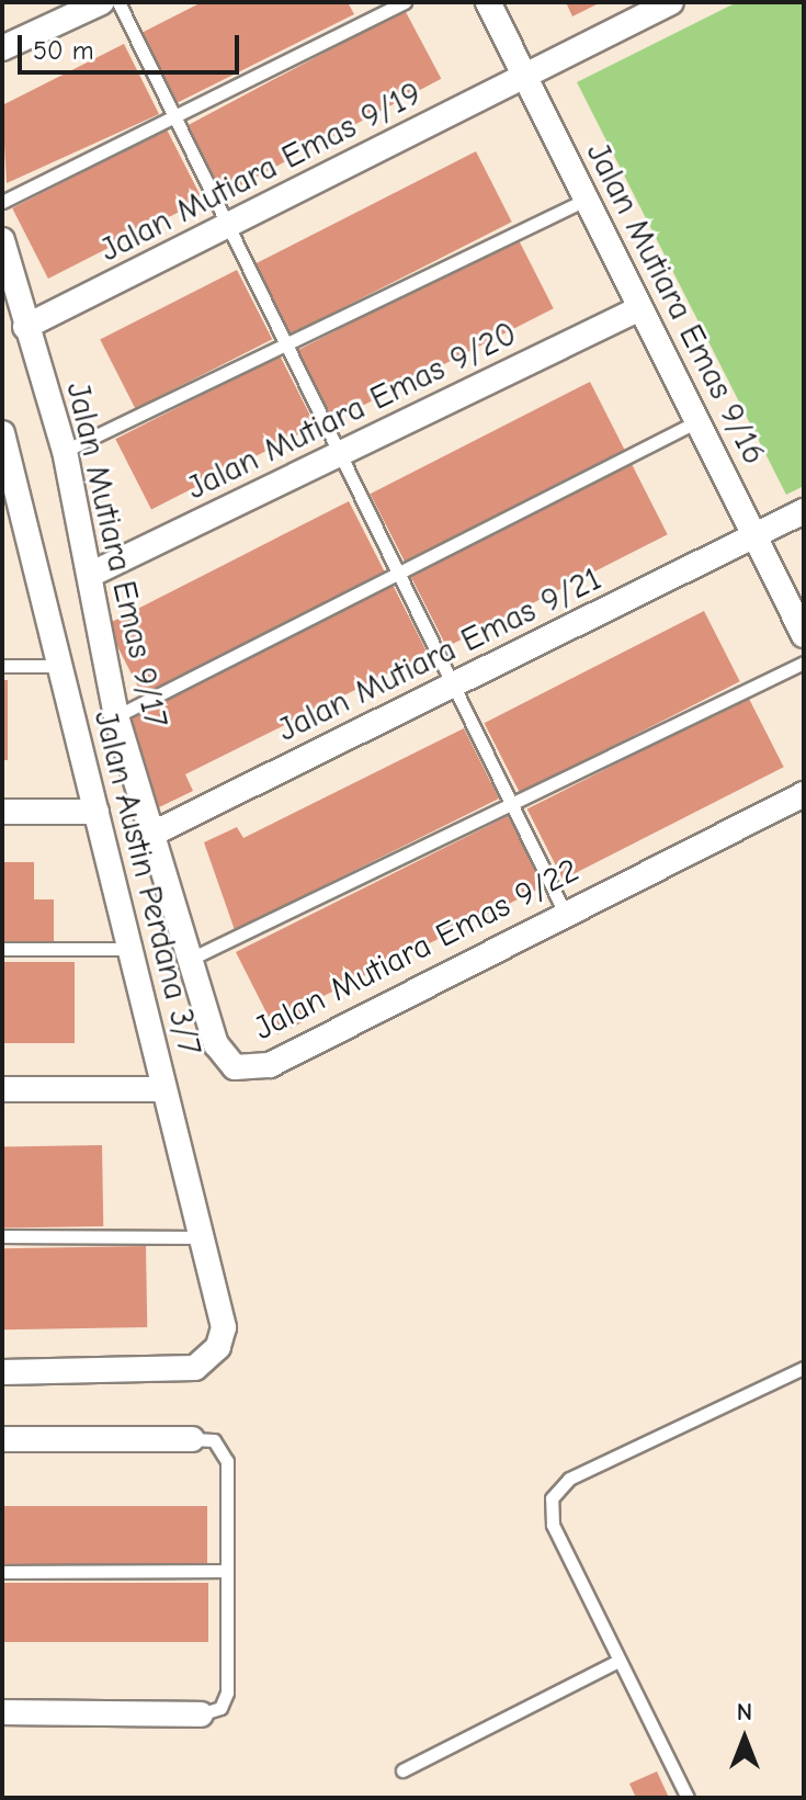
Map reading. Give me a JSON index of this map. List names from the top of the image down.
{
  "streets": {
    "street": [
      "Jalan Mutiara Emas 9/19",
      "Jalan Mutiara Emas 9/16",
      "Jalan Mutiara Emas 9/20",
      "Jalan Mutiara Emas 9/17",
      "Jalan Mutiara Emas 9/21",
      "Jalan Austin Perdana 3/7",
      "Jalan Mutiara Emas 9/22"
    ]
  },
  "crossings": [
    ["Jalan Mutiara Emas 9/19", "Jalan Mutiara Emas 9/16"],
    ["Jalan Mutiara Emas 9/19", "Jalan Mutiara Emas 9/17"],
    ["Jalan Mutiara Emas 9/16", "Jalan Mutiara Emas 9/20"],
    ["Jalan Mutiara Emas 9/16", "Jalan Mutiara Emas 9/21"],
    ["Jalan Mutiara Emas 9/20", "Jalan Mutiara Emas 9/17"],
    ["Jalan Mutiara Emas 9/17", "Jalan Mutiara Emas 9/21"],
    ["Jalan Mutiara Emas 9/17", "Jalan Mutiara Emas 9/22"],
    ["Jalan Mutiara Emas 9/21", "Jalan Mutiara Emas 9/22"]
  ],
  "scale_bar": "50 m",
  "north": "top"
}
